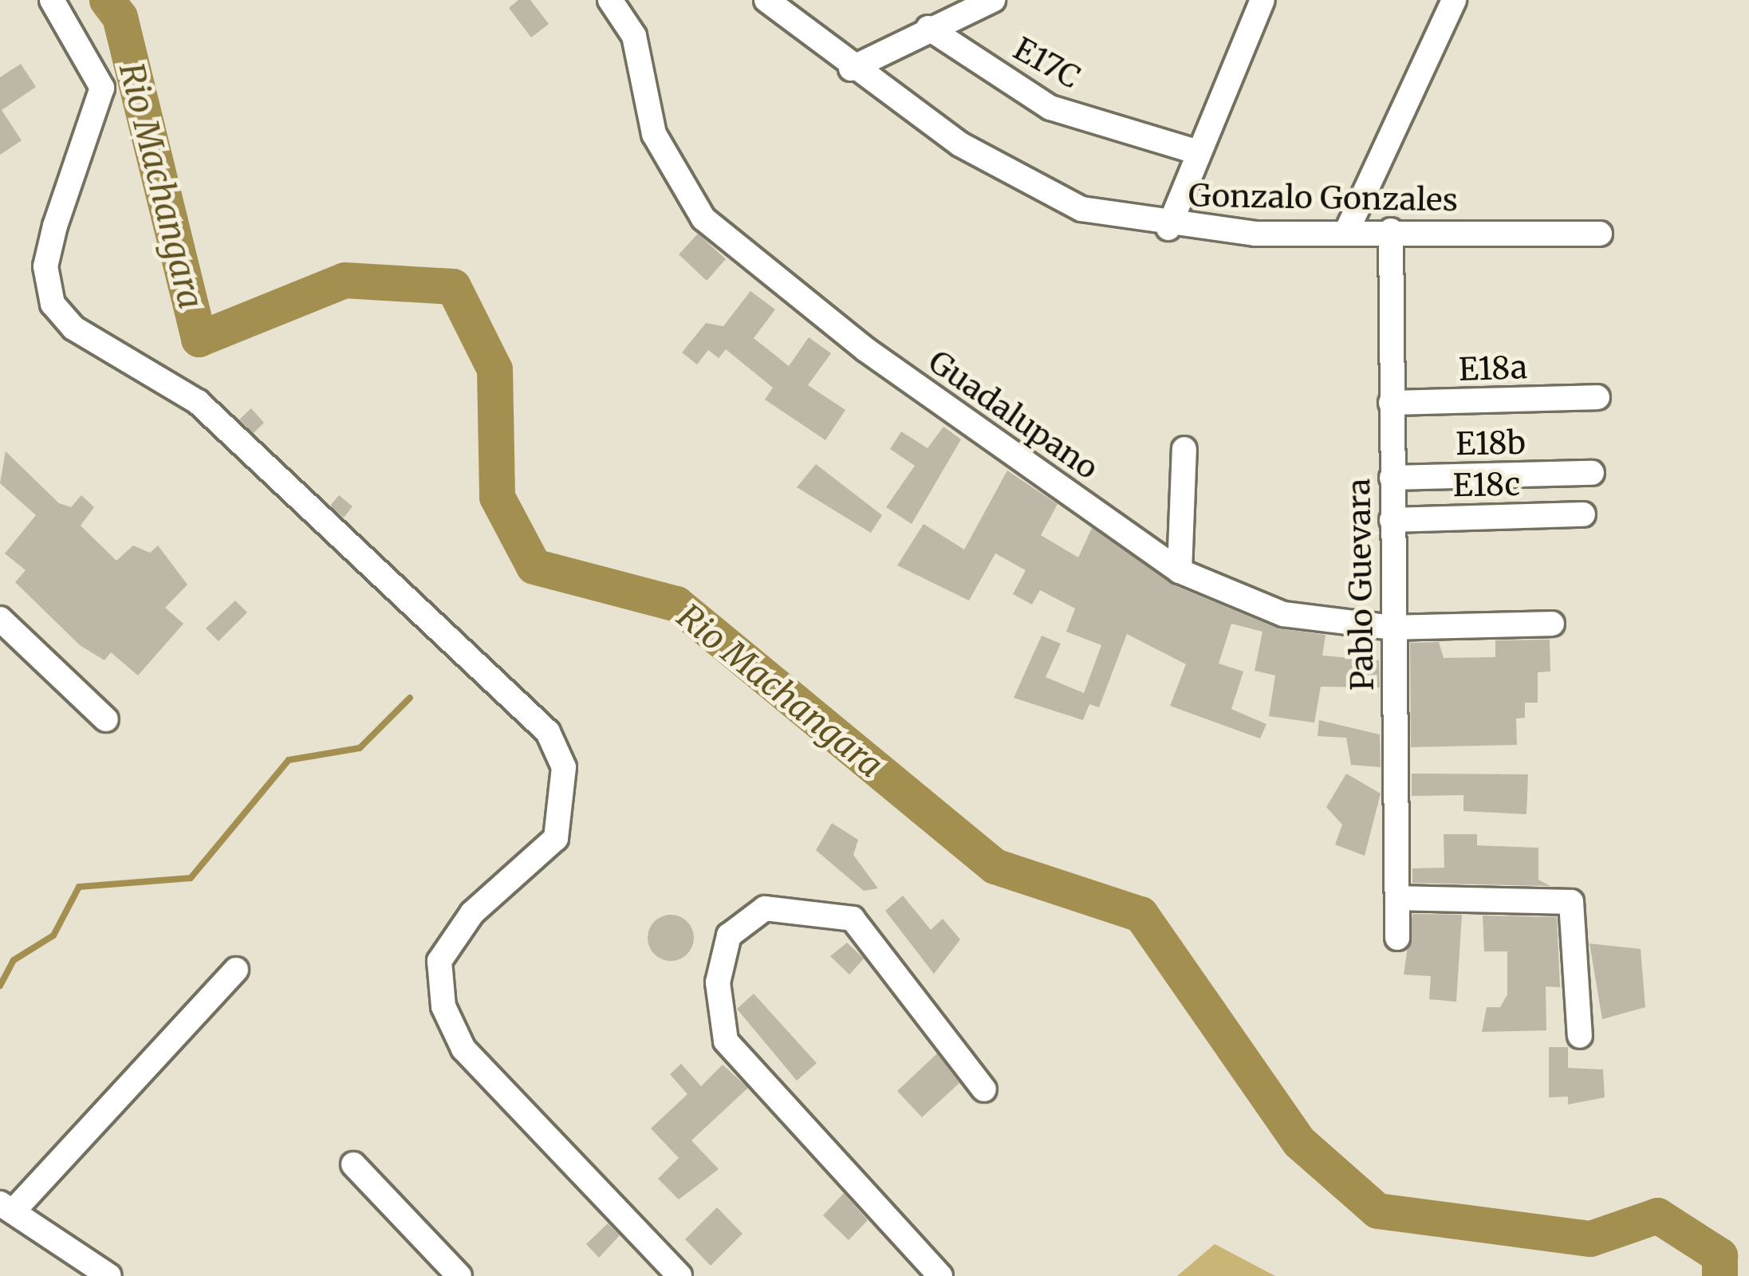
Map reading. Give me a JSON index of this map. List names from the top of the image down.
{
  "streets": {
    "street": [
      "E17C",
      "Gonzalo Gonzales",
      "E18a",
      "Guadalupano",
      "E18b",
      "E18c",
      "Pablo Guevara"
    ]
  },
  "crossings": [
    ["Gonzalo Gonzales", "Pablo Guevara"],
    ["E18a", "Pablo Guevara"],
    ["Guadalupano", "Pablo Guevara"],
    ["E18b", "Pablo Guevara"],
    ["E18c", "Pablo Guevara"]
  ],
  "water": ["Rio Machangara"]
}
